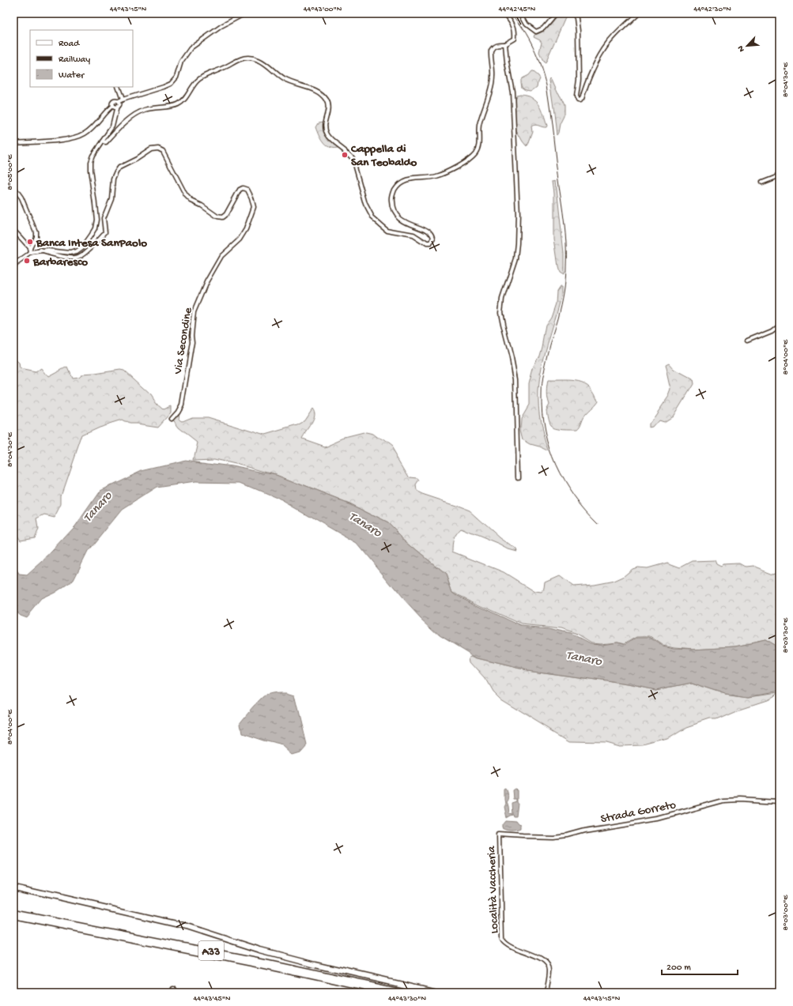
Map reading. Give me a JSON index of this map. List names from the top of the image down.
{
  "streets": {
    "highway": ["A33"],
    "street": ["Via Secondine", "Strada Gorreto", "Località Vaccheria"]
  },
  "crossings": [
    ["Strada Gorreto", "Località Vaccheria"]
  ],
  "water": ["Tanaro"],
  "places": ["Cappella di San Teobaldo", "Banca Intesa SanPaolo", "Barbaresco"],
  "legend": ["Road", "Railway", "Water"],
  "scale_bar": "200 m",
  "north": "bottom left",
  "coordinates": [
    "44°43'15\"N",
    "44°43'00\"N",
    "44°42'45\"N",
    "44°42'30\"N",
    "8°04'30\"E",
    "8°05'00\"E",
    "8°04'00\"E",
    "8°03'30\"E",
    "8°03'00\"E",
    "44°43'45\"N",
    "44°43'30\"N"
  ]
}
